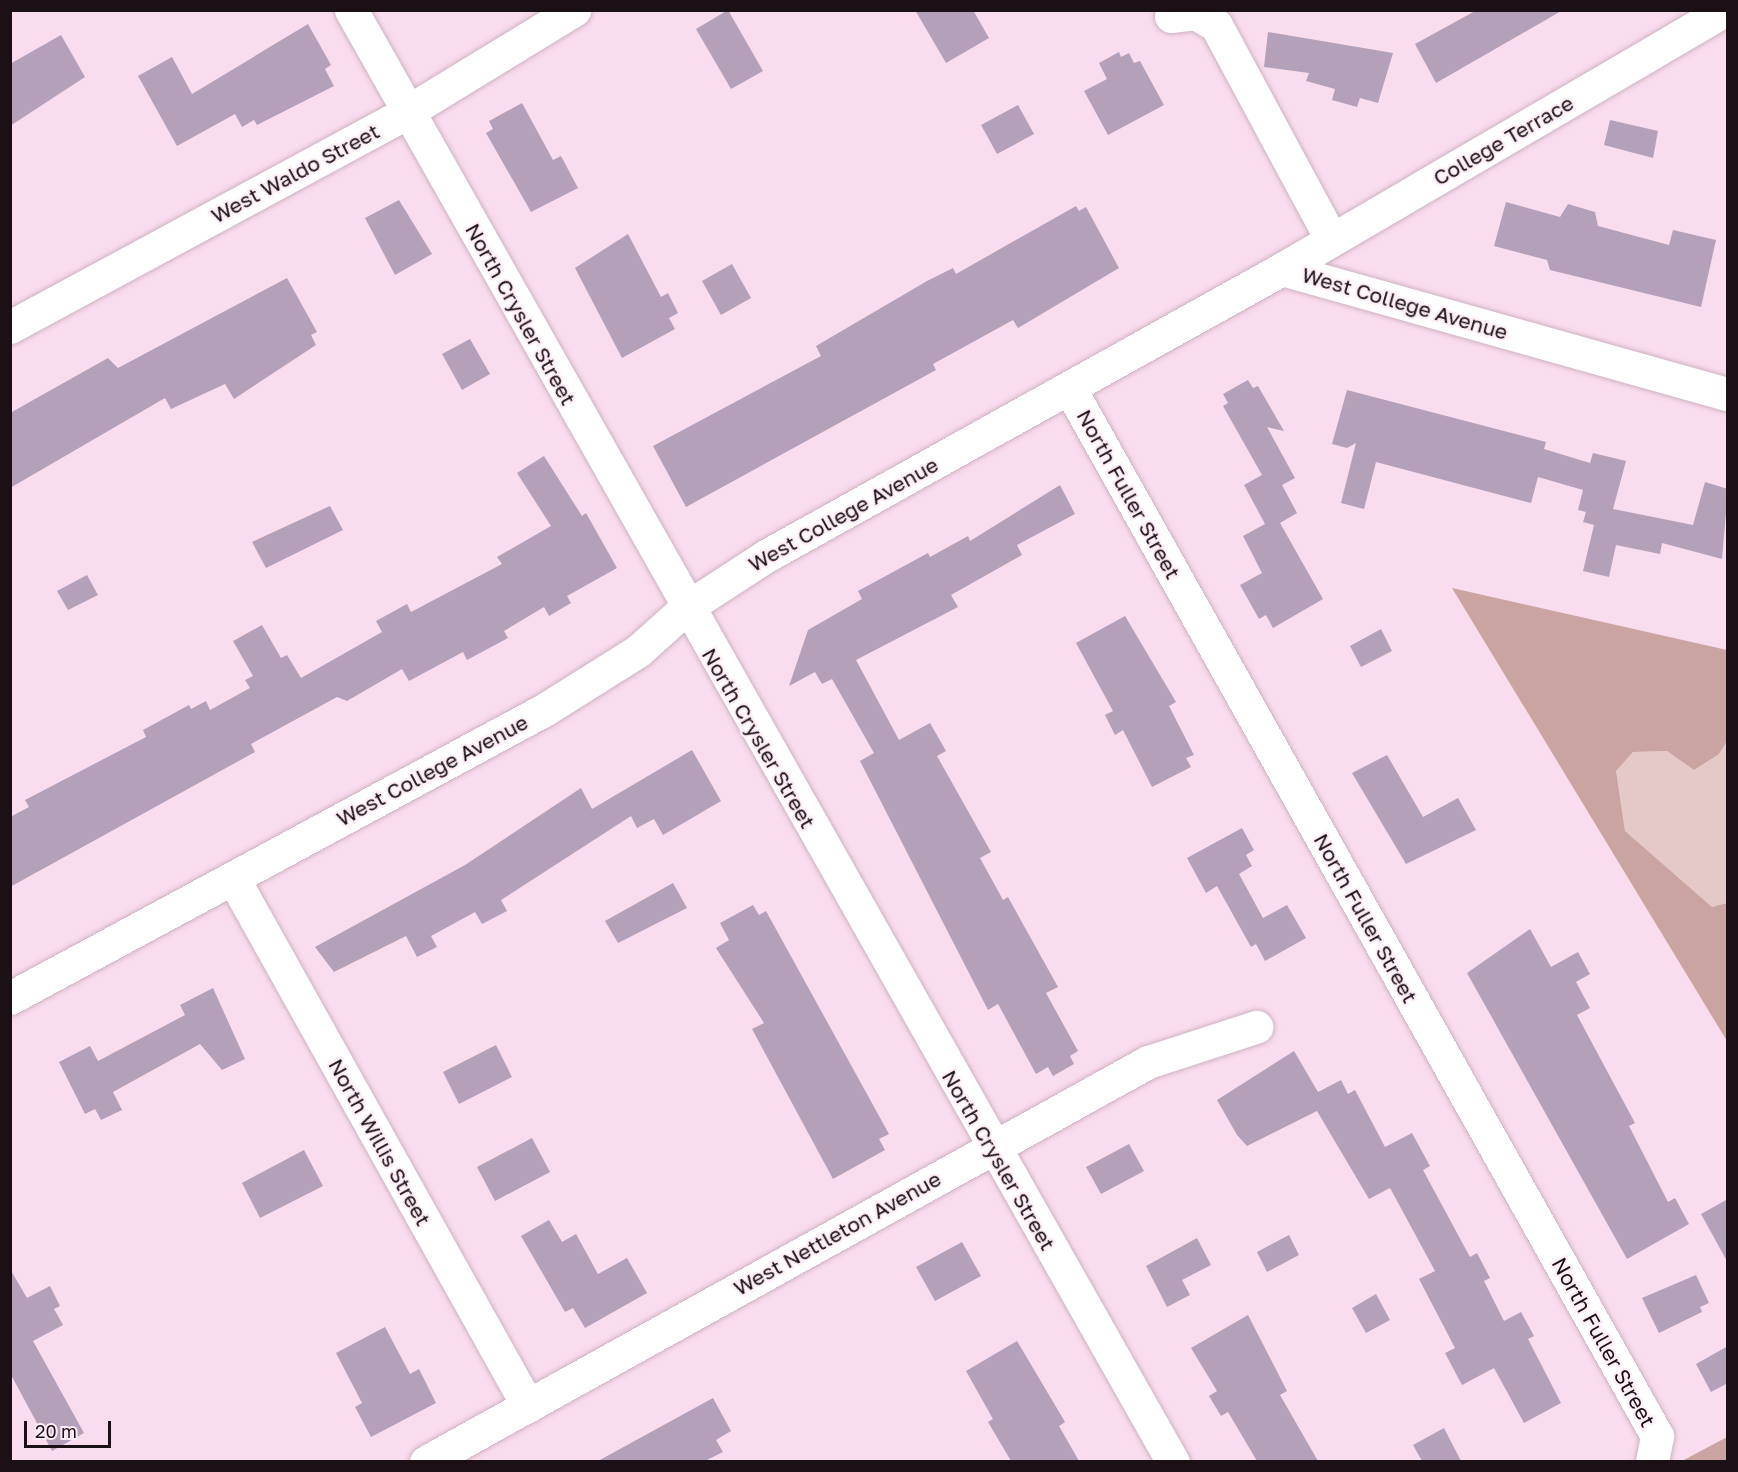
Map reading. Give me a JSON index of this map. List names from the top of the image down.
{
  "streets": {
    "street": [
      "College Terrace",
      "West Waldo Street",
      "West College Avenue",
      "North Crysler Street",
      "North Fuller Street",
      "North Willis Street",
      "West Nettleton Avenue"
    ]
  },
  "crossings": [
    ["College Terrace", "West College Avenue"],
    ["West Waldo Street", "North Crysler Street"],
    ["West College Avenue", "North Crysler Street"],
    ["West College Avenue", "North Fuller Street"],
    ["West College Avenue", "North Willis Street"],
    ["North Crysler Street", "West Nettleton Avenue"],
    ["North Willis Street", "West Nettleton Avenue"]
  ],
  "scale_bar": "20 m"
}
